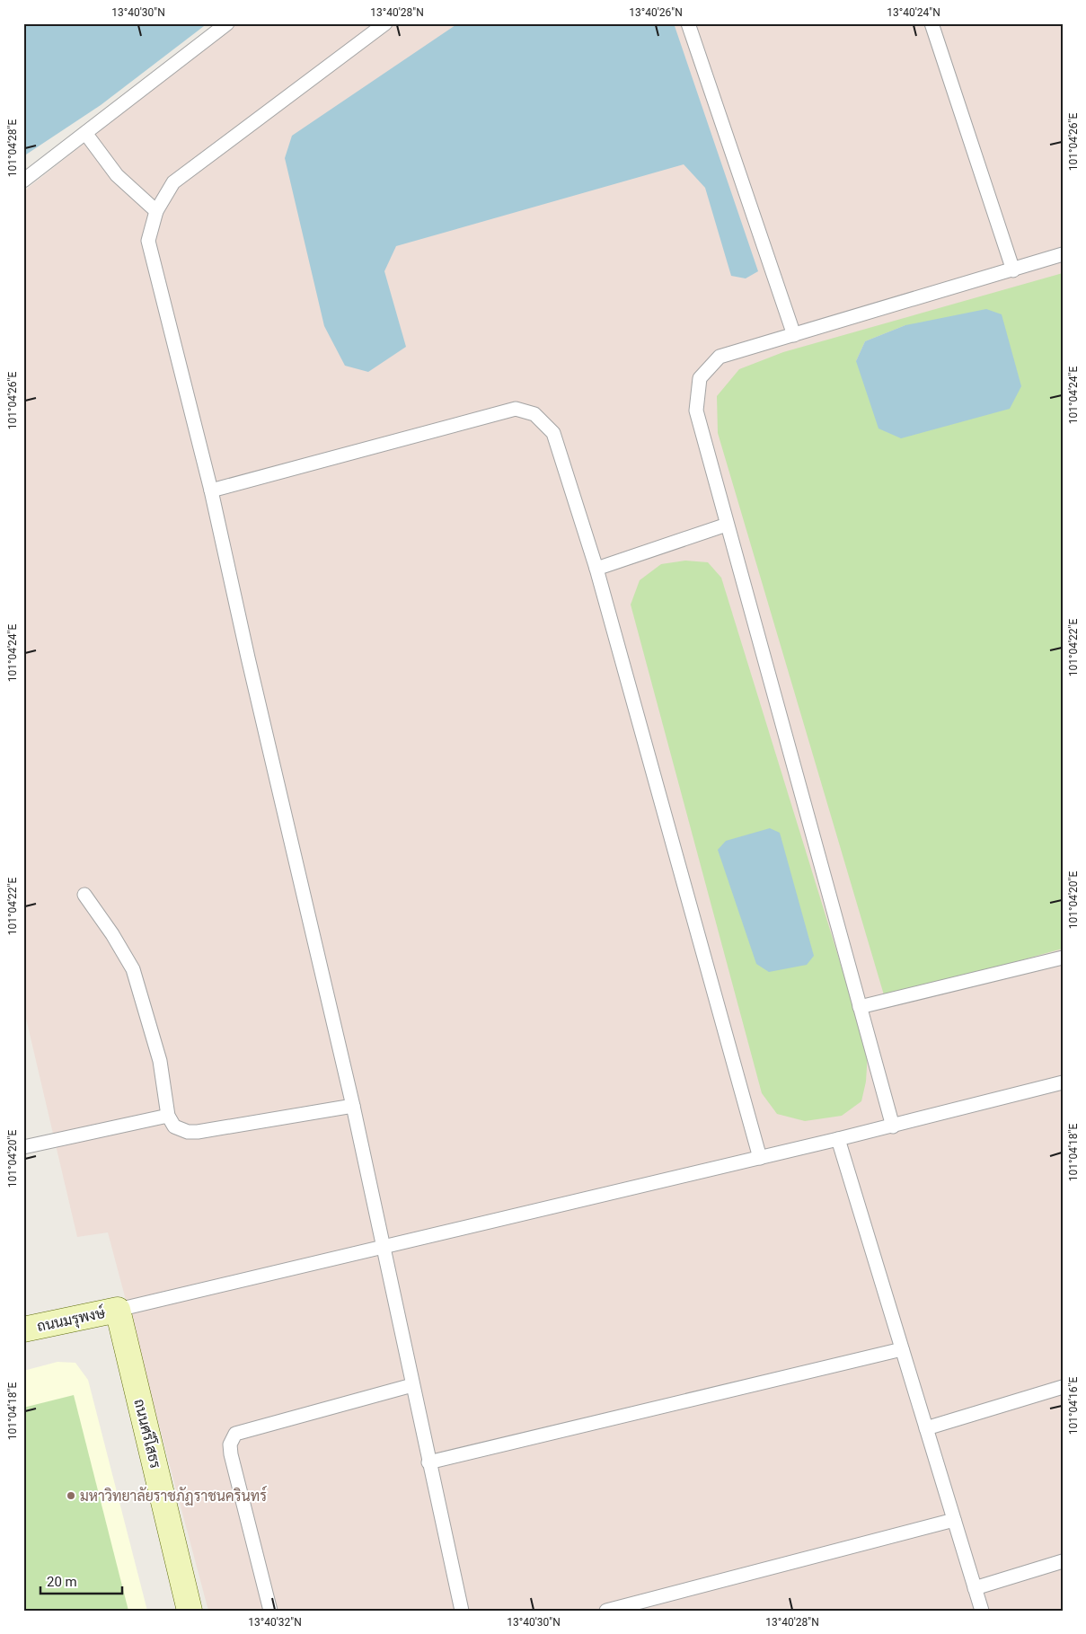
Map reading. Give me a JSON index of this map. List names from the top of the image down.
{
  "streets": {
    "main road": ["ถนนมรุพงษ์", "ถนนศรีโสธร"]
  },
  "crossings": [
    ["ถนนมรุพงษ์", "ถนนศรีโสธร"]
  ],
  "places": ["มหาวิทยาลัยราชภัฏราชนครินทร์"],
  "scale_bar": "20 m",
  "coordinates": [
    "13°40'30\"N",
    "13°40'28\"N",
    "13°40'26\"N",
    "13°40'24\"N",
    "101°04'26\"E",
    "101°04'28\"E",
    "101°04'24\"E",
    "101°04'22\"E",
    "101°04'20\"E",
    "101°04'18\"E",
    "101°04'16\"E",
    "13°40'32\"N"
  ]
}
